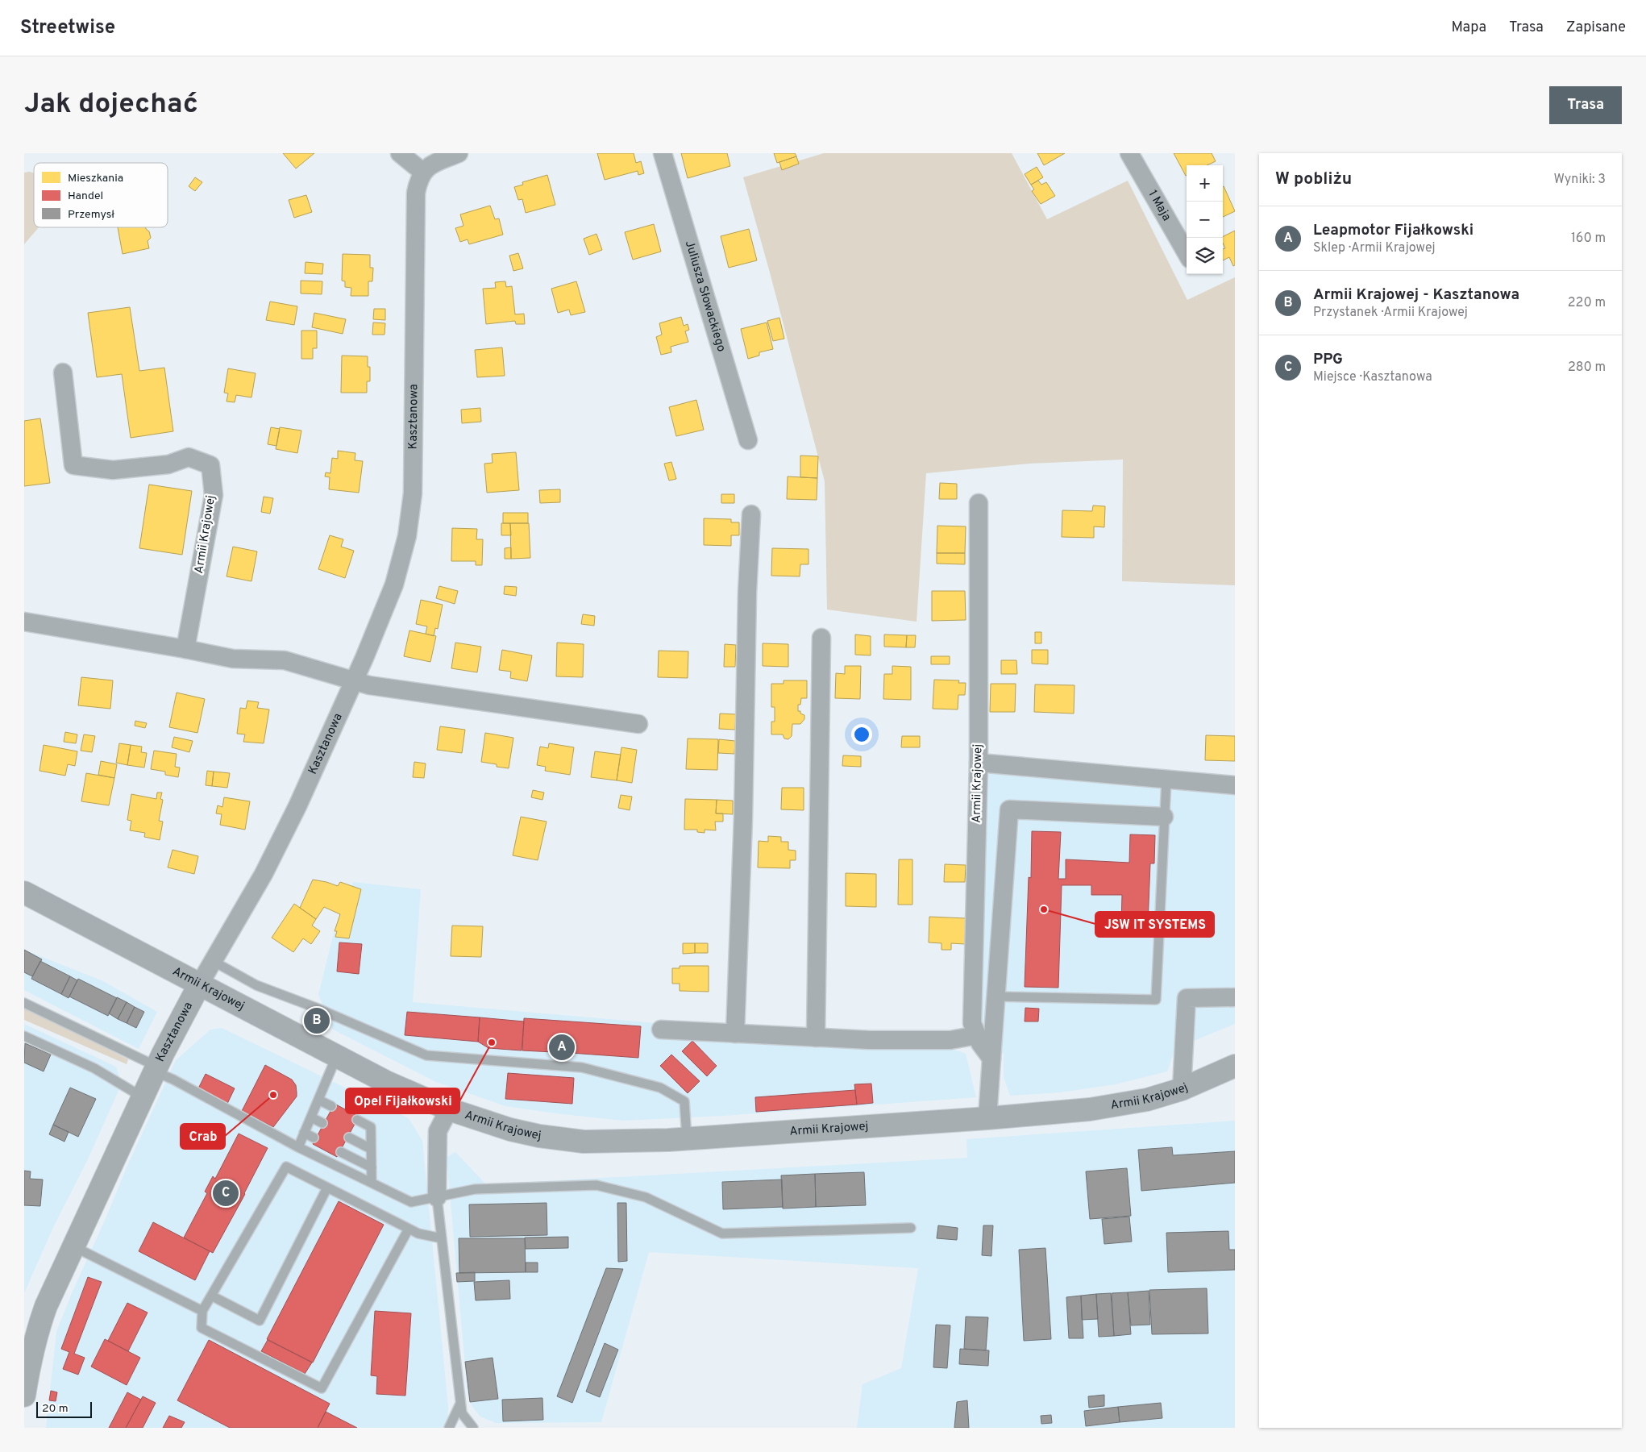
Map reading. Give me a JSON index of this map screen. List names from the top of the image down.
{
  "streets": {
    "street": [
      "1 Maja",
      "Juliusza Słowackiego",
      "Kasztanowa",
      "Armii Krajowej"
    ]
  },
  "crossings": [
    ["Kasztanowa", "Armii Krajowej"]
  ],
  "places": ["JSW IT SYSTEMS", "Opel Fijałkowski", "Crab"],
  "legend": ["Mieszkania", "Handel", "Przemysł"],
  "scale_bar": "20 m",
  "page": {
    "header": "Streetwise",
    "nav": ["Mapa", "Trasa", "Zapisane"],
    "buttons": "Trasa",
    "title": "Jak dojechać",
    "heading": ["W pobliżu", "Wyniki: 3"],
    "map_buttons": ["+", "−"],
    "list": [
      {
        "mark": "A",
        "name": "Leapmotor Fijałkowski",
        "note": "Sklep · Armii Krajowej",
        "value": "160 m"
      },
      {
        "mark": "B",
        "name": "Armii Krajowej - Kasztanowa",
        "note": "Przystanek · Armii Krajowej",
        "value": "220 m"
      },
      {
        "mark": "C",
        "name": "PPG",
        "note": "Miejsce · Kasztanowa",
        "value": "280 m"
      }
    ],
    "pins": ["B", "A", "C"],
    "scale": "20 m"
  }
}
